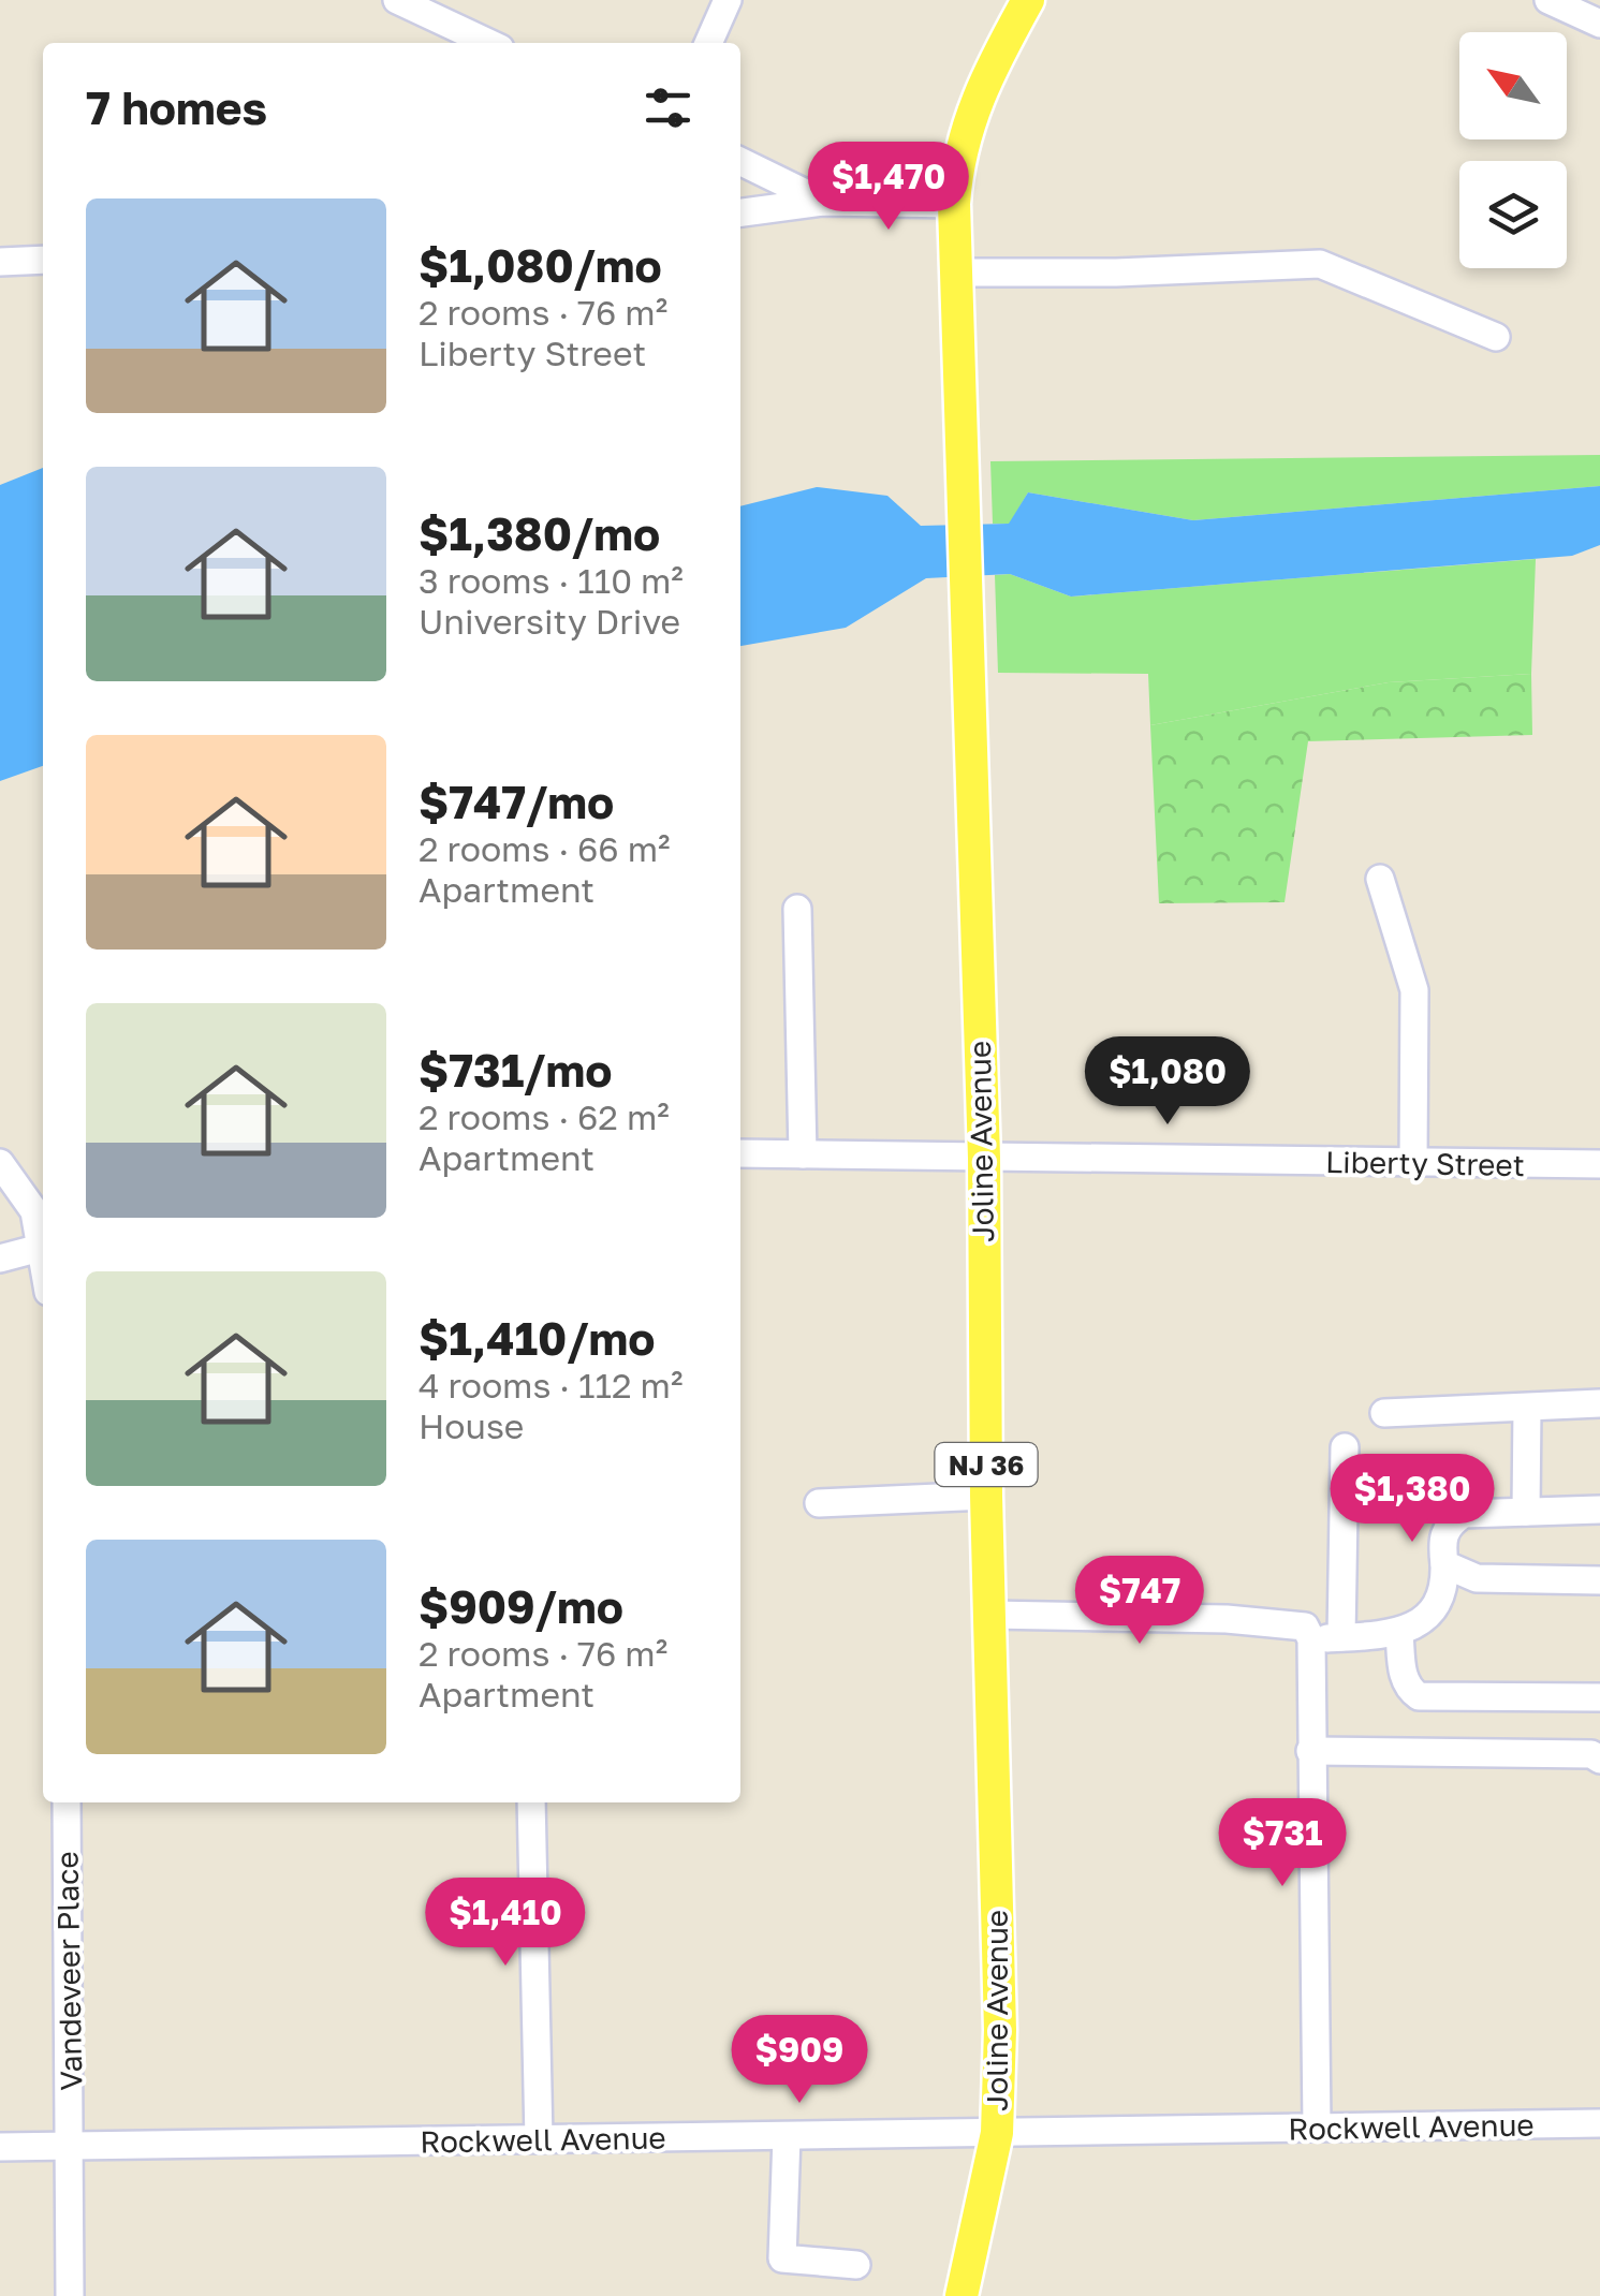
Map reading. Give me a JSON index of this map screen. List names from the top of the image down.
{
  "streets": {
    "main road": ["Joline Avenue", "NJ 36"],
    "street": ["Liberty Street", "Vandeveer Place", "Rockwell Avenue"]
  },
  "crossings": [
    ["Joline Avenue", "Liberty Street"],
    ["Joline Avenue", "Rockwell Avenue"],
    ["Vandeveer Place", "Rockwell Avenue"]
  ],
  "north": "top left",
  "page": {
    "heading": "7 homes",
    "price": [
      "$1,470",
      "$1,080",
      "$1,380",
      "$747",
      "$731",
      "$1,410",
      "$909"
    ],
    "list": [
      {
        "name": "$1,080/mo",
        "note": "2 rooms · 76 m² · Liberty Street"
      },
      {
        "name": "$1,380/mo",
        "note": "3 rooms · 110 m² · University Drive"
      },
      {
        "name": "$747/mo",
        "note": "2 rooms · 66 m² · Apartment"
      },
      {
        "name": "$731/mo",
        "note": "2 rooms · 62 m² · Apartment"
      },
      {
        "name": "$1,410/mo",
        "note": "4 rooms · 112 m² · House"
      },
      {
        "name": "$909/mo",
        "note": "2 rooms · 76 m² · Apartment"
      }
    ]
  }
}
